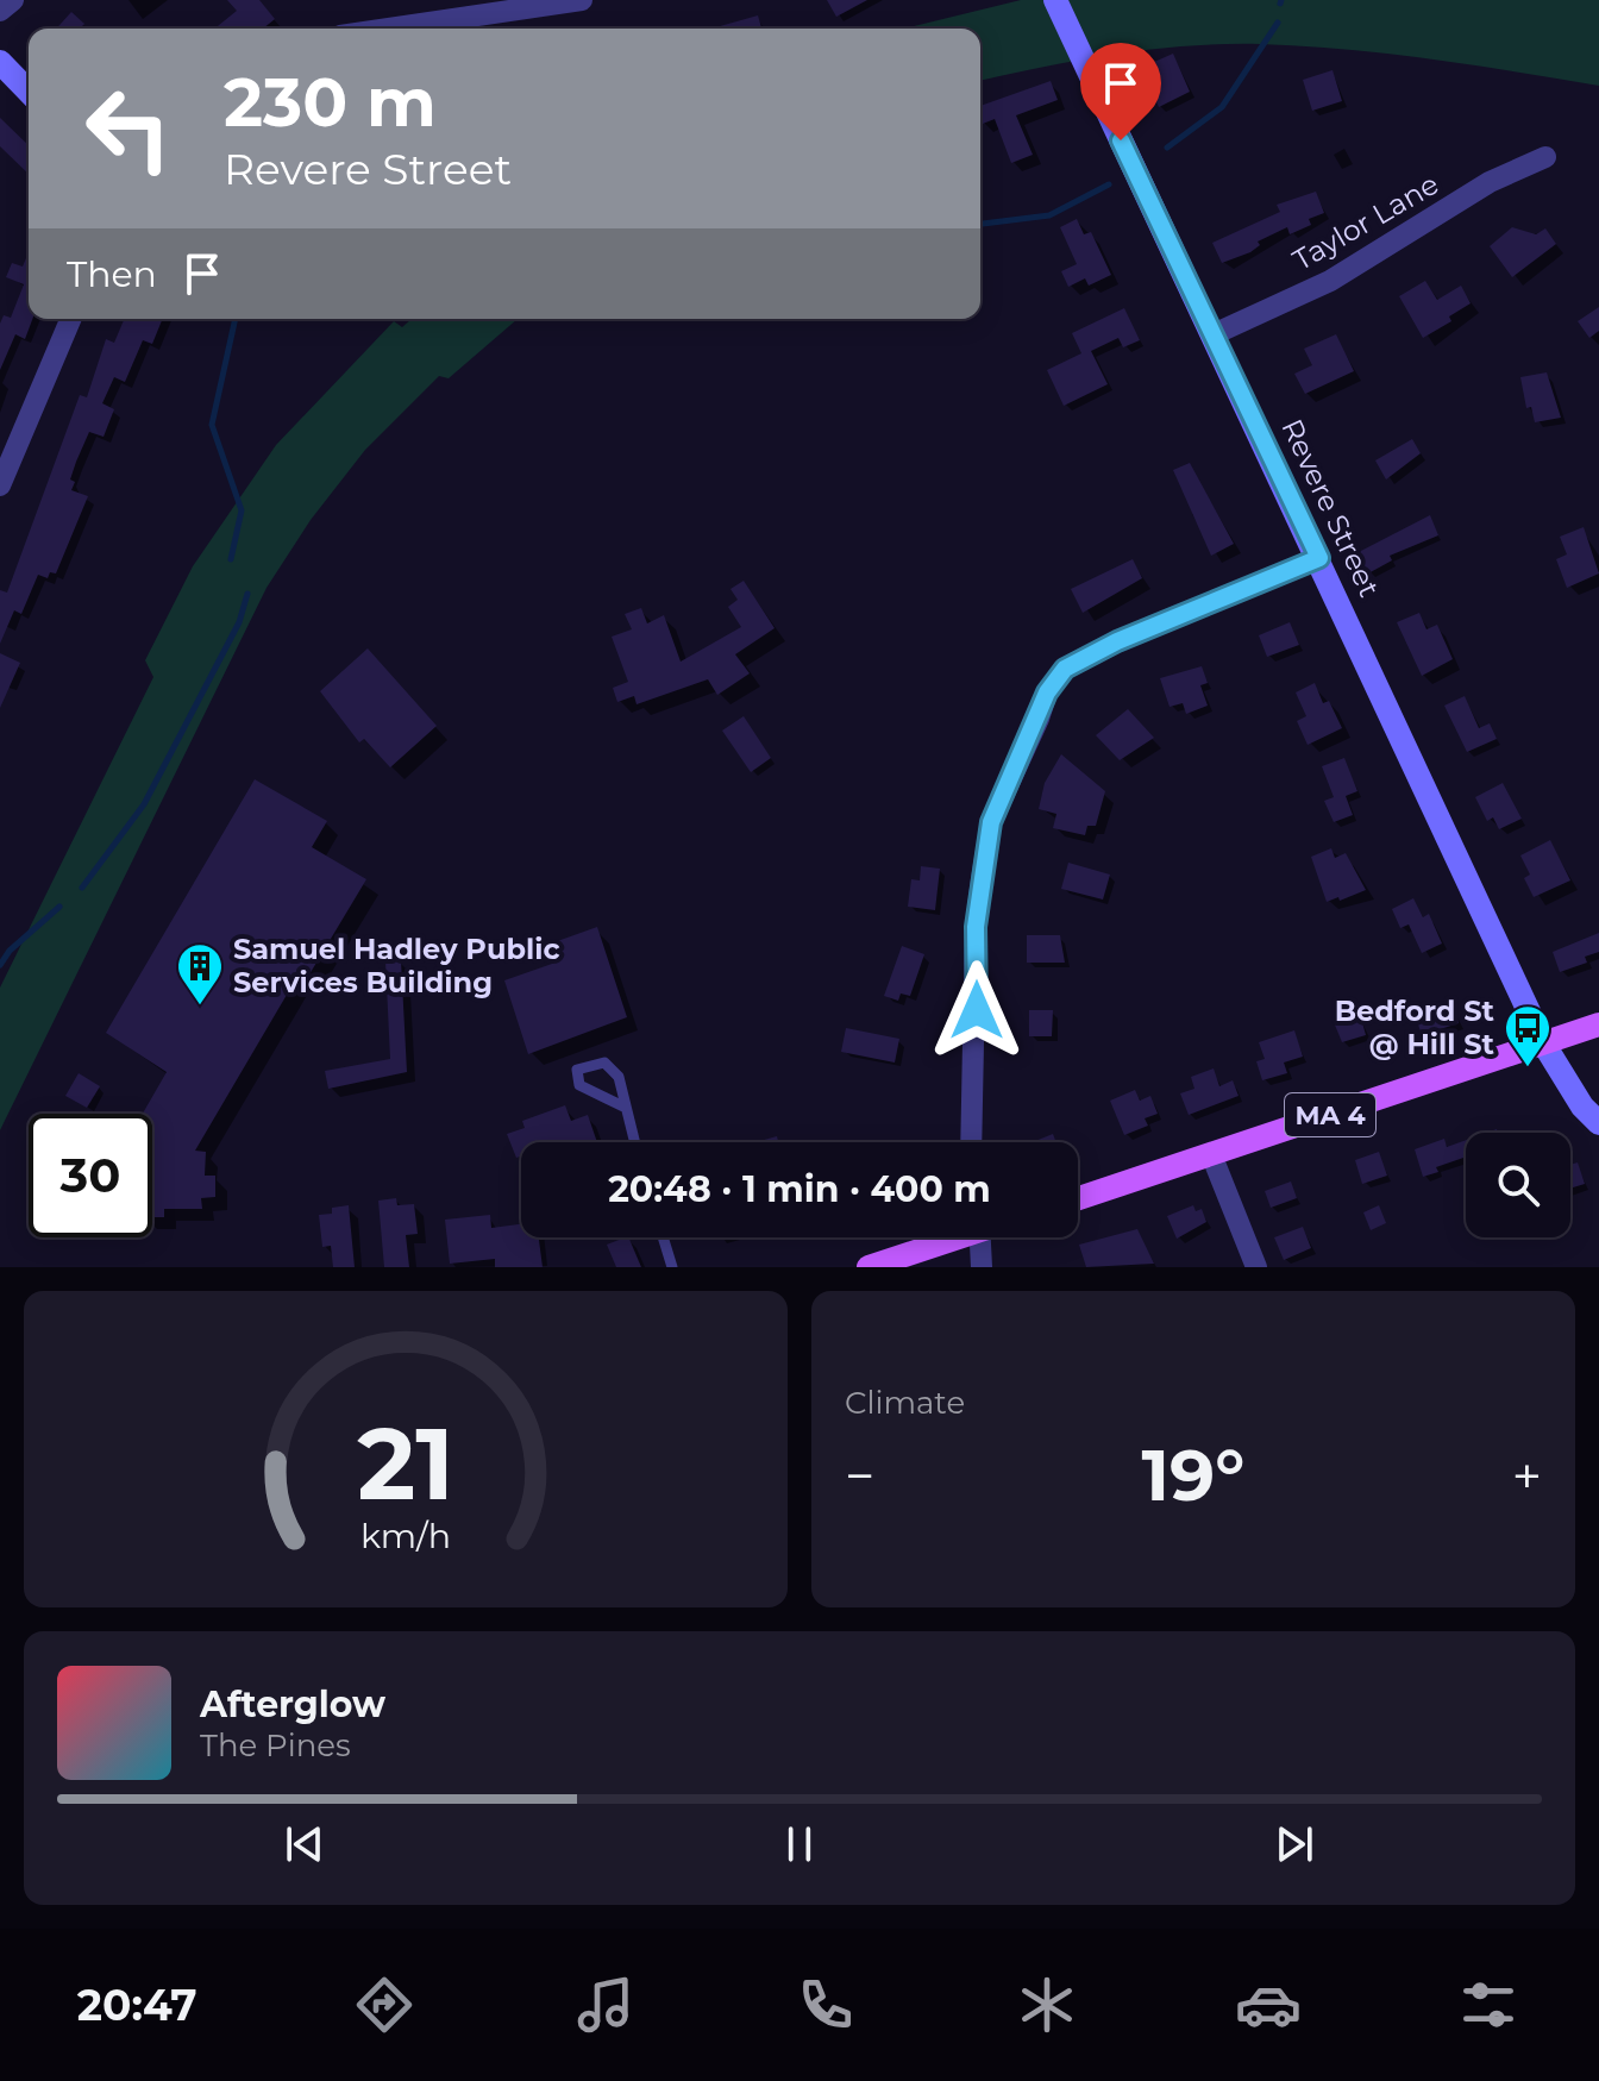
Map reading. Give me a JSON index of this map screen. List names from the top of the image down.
{
  "streets": {
    "main road": ["MA 4"],
    "street": ["Taylor Lane", "Revere Street"]
  },
  "crossings": [
    ["Taylor Lane", "Revere Street"],
    ["Revere Street", "MA 4"]
  ],
  "places": {
    "building": ["Samuel Hadley Public Services Building"],
    "bus stop": ["Bedford St @ Hill St"]
  },
  "page": {
    "turn": ["230 m", "Revere Street"],
    "then": "Then",
    "limit": "30",
    "trip": "20:48 · 1 min · 400 m",
    "tile": "Climate",
    "heat": ["−", "19°", "+"],
    "song": ["Afterglow", "The Pines"],
    "tabs": "20:47",
    "gauge": ["21", "km/h"]
  }
}
